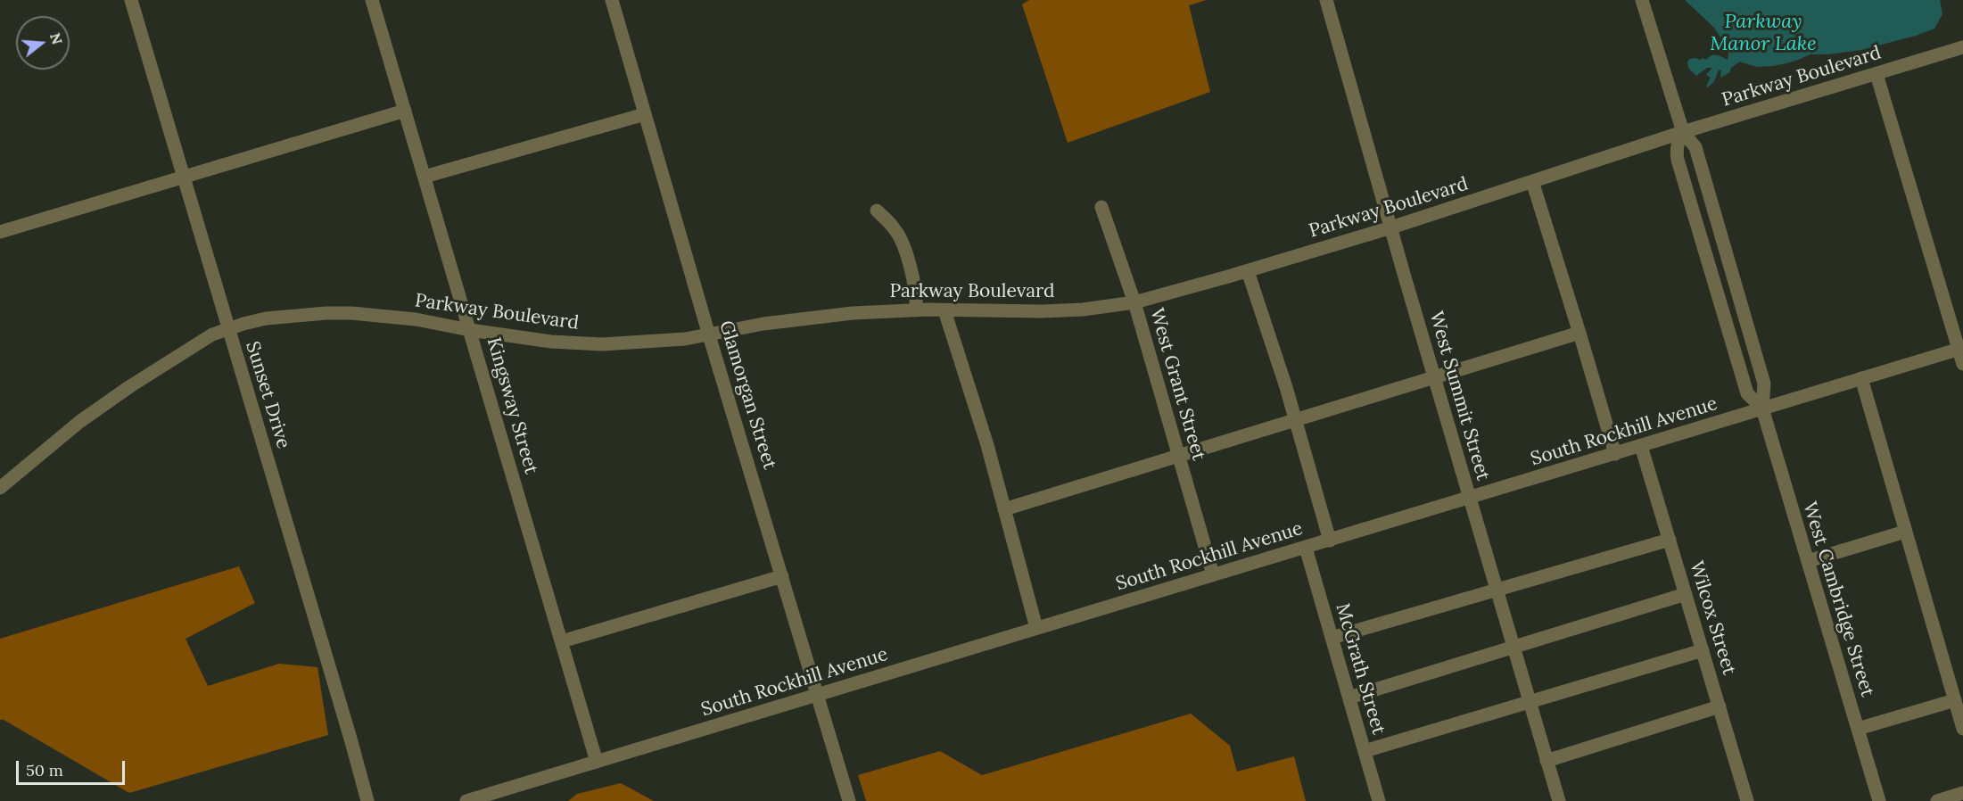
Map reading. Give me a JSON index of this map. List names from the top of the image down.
{
  "streets": {
    "street": [
      "Parkway Boulevard",
      "West Grant Street",
      "Sunset Drive",
      "Glamorgan Street",
      "West Summit Street",
      "Kingsway Street",
      "South Rockhill Avenue",
      "West Cambridge Street",
      "Wilcox Street",
      "McGrath Street"
    ]
  },
  "crossings": [
    ["Parkway Boulevard", "West Grant Street"],
    ["Parkway Boulevard", "Sunset Drive"],
    ["Parkway Boulevard", "Glamorgan Street"],
    ["Parkway Boulevard", "West Summit Street"],
    ["Parkway Boulevard", "Kingsway Street"],
    ["Parkway Boulevard", "West Cambridge Street"],
    ["West Grant Street", "South Rockhill Avenue"],
    ["Glamorgan Street", "South Rockhill Avenue"],
    ["West Summit Street", "South Rockhill Avenue"],
    ["Kingsway Street", "South Rockhill Avenue"],
    ["South Rockhill Avenue", "West Cambridge Street"],
    ["South Rockhill Avenue", "Wilcox Street"],
    ["South Rockhill Avenue", "McGrath Street"]
  ],
  "water": ["Parkway Manor Lake"],
  "scale_bar": "50 m",
  "north": "right"
}
